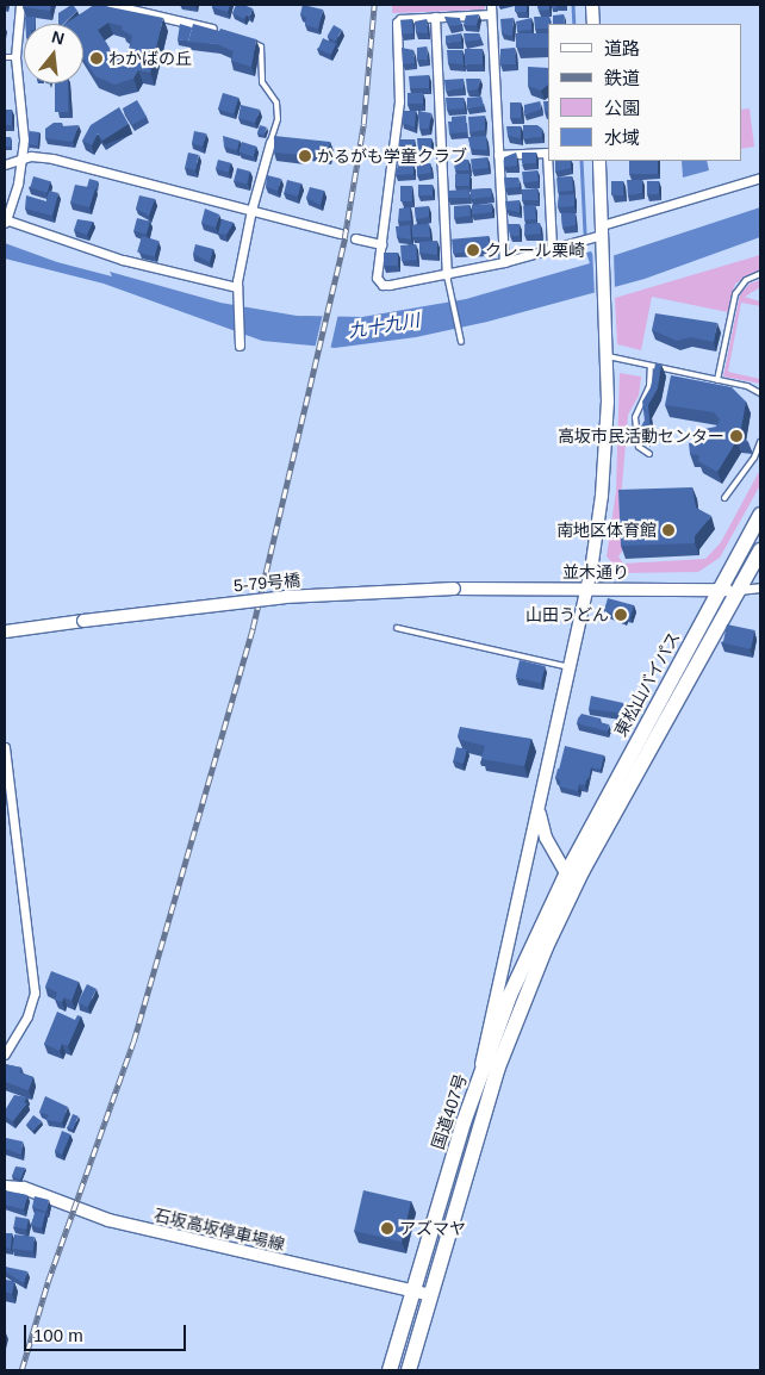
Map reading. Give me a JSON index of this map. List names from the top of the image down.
{
  "streets": {
    "highway": ["東松山バイパス", "国道407号"],
    "street": ["並木通り", "5-79号橋", "石坂高坂停車場線"]
  },
  "crossings": [
    ["並木通り", "5-79号橋"],
    ["並木通り", "東松山バイパス"],
    ["東松山バイパス", "国道407号"],
    ["国道407号", "石坂高坂停車場線"]
  ],
  "water": ["九十九川"],
  "places": [
    "わかばの丘",
    "かるがも学童クラブ",
    "クレール栗崎",
    "高坂市民活動センター",
    "南地区体育館",
    "山田うどん",
    "アズマヤ"
  ],
  "legend": [
    "道路",
    "鉄道",
    "公園",
    "水域"
  ],
  "scale_bar": "100 m",
  "north": "top"
}
